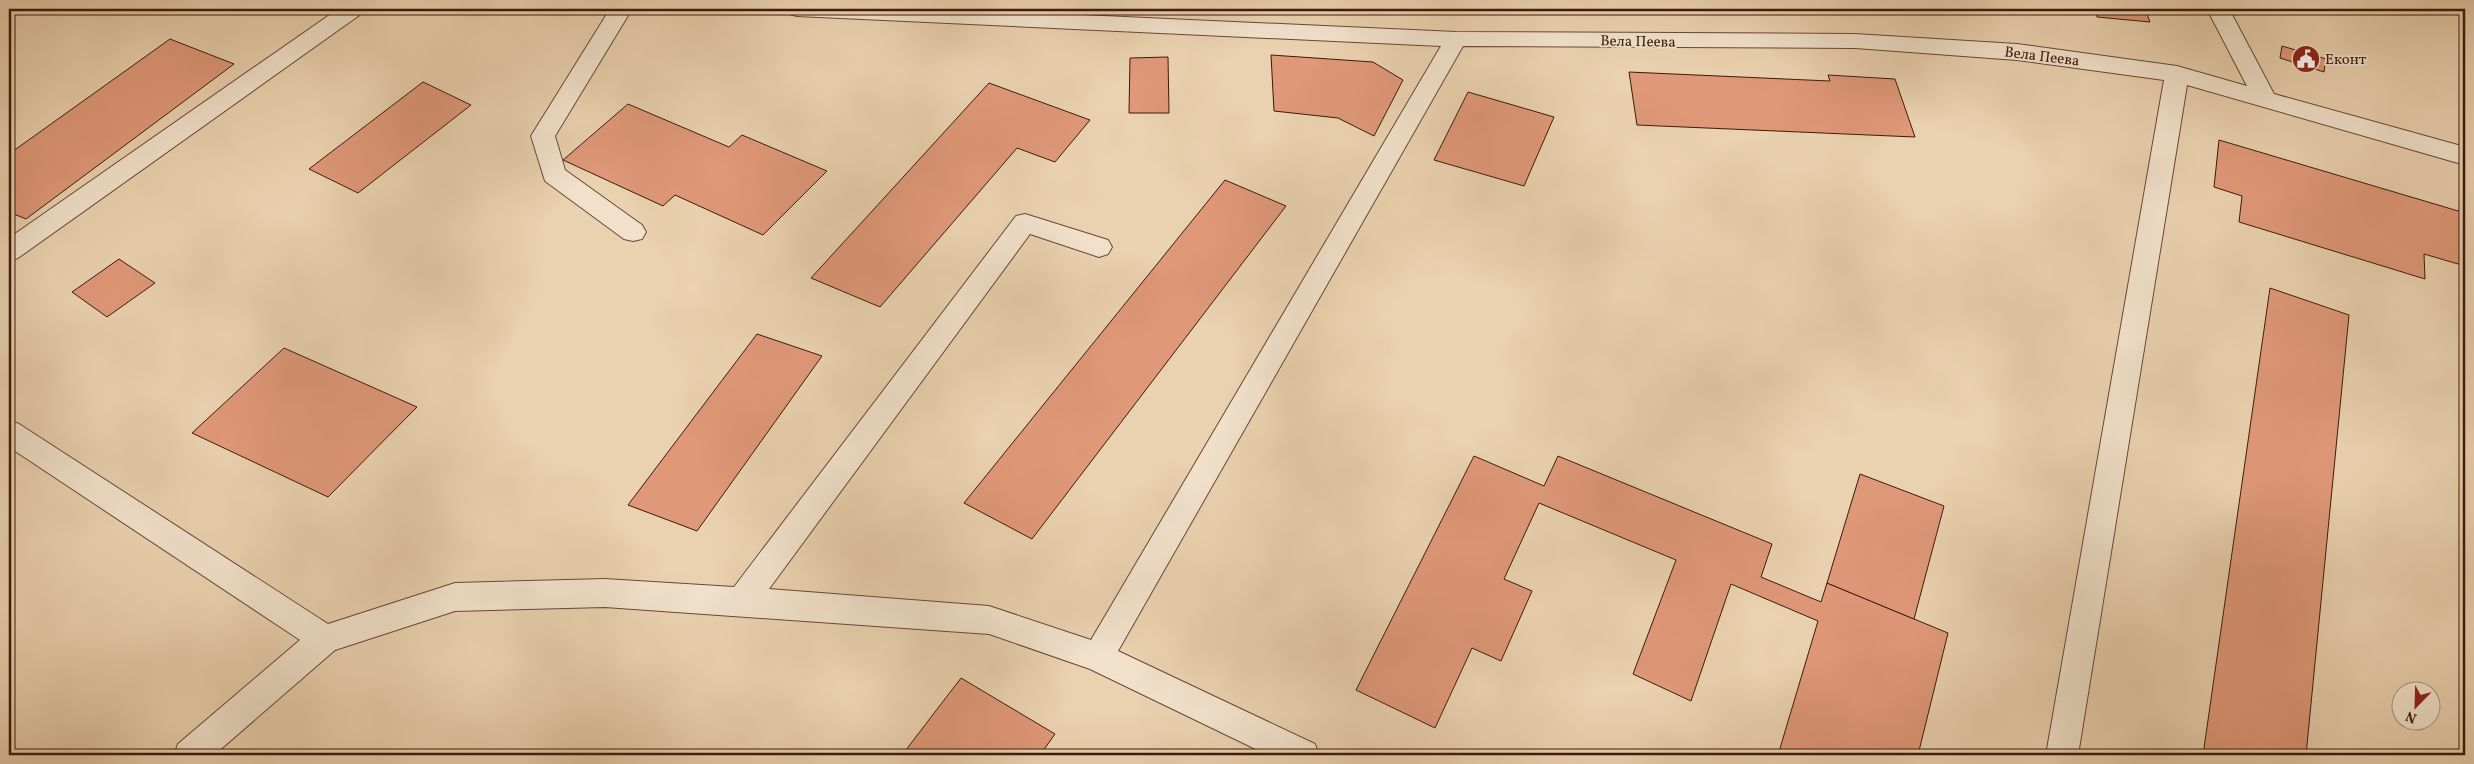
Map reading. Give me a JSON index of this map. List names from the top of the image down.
{
  "streets": {
    "street": ["Вела Пеева"]
  },
  "places": {
    "public building": ["Еконт"]
  },
  "north": "bottom left"
}
